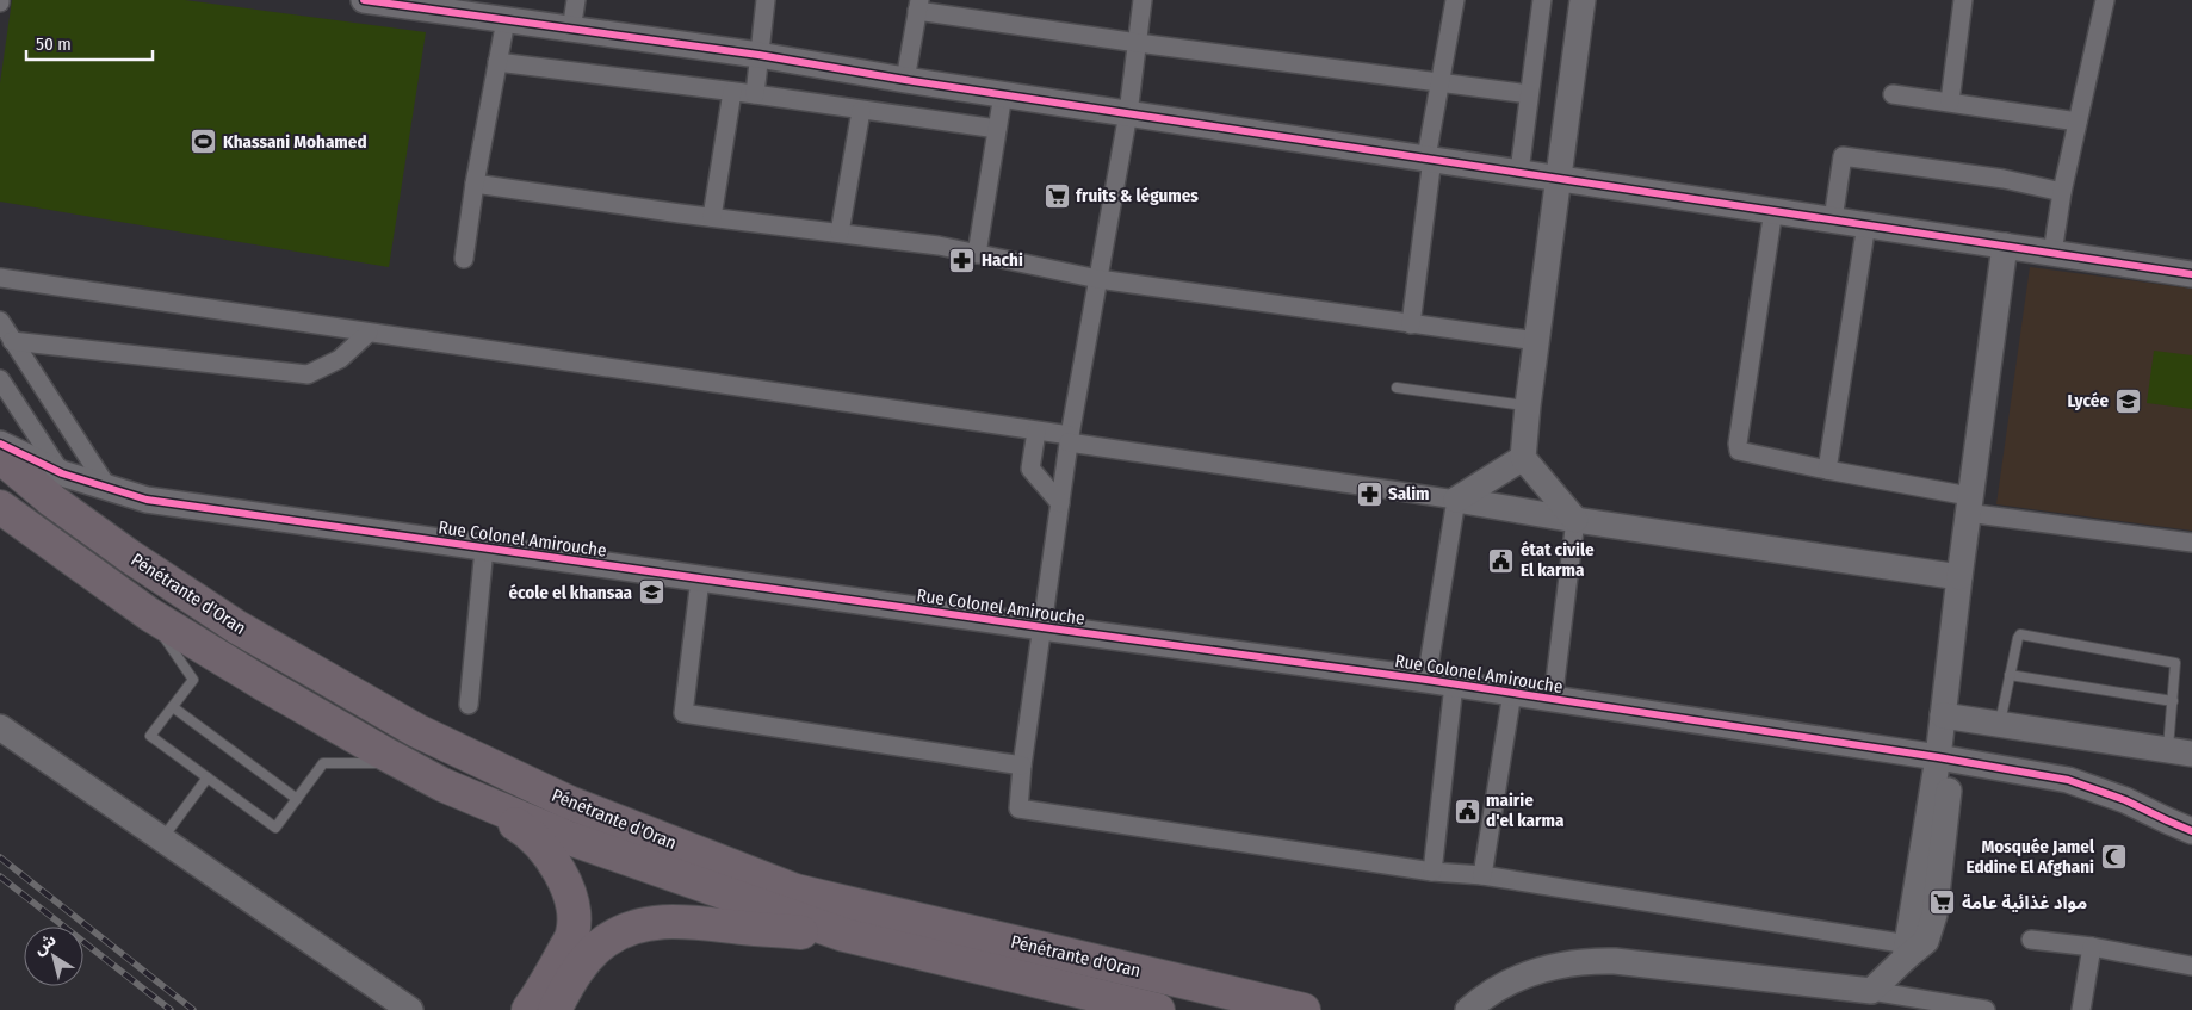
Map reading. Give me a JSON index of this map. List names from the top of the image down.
{
  "streets": {
    "highway": ["Pénétrante d'Oran"],
    "street": ["Rue Colonel Amirouche"]
  },
  "places": {
    "sports": ["Khassani Mohamed"],
    "supermarket": ["fruits & légumes", "مواد غذائية عامة"],
    "pharmacy": ["Hachi", "Salim"],
    "school or university": ["Lycée", "école el khansaa"],
    "public building": ["état civile El karma", "mairie d'el karma"],
    "mosque": ["Mosquée Jamel Eddine El Afghani"]
  },
  "scale_bar": "50 m",
  "north": "top left"
}
